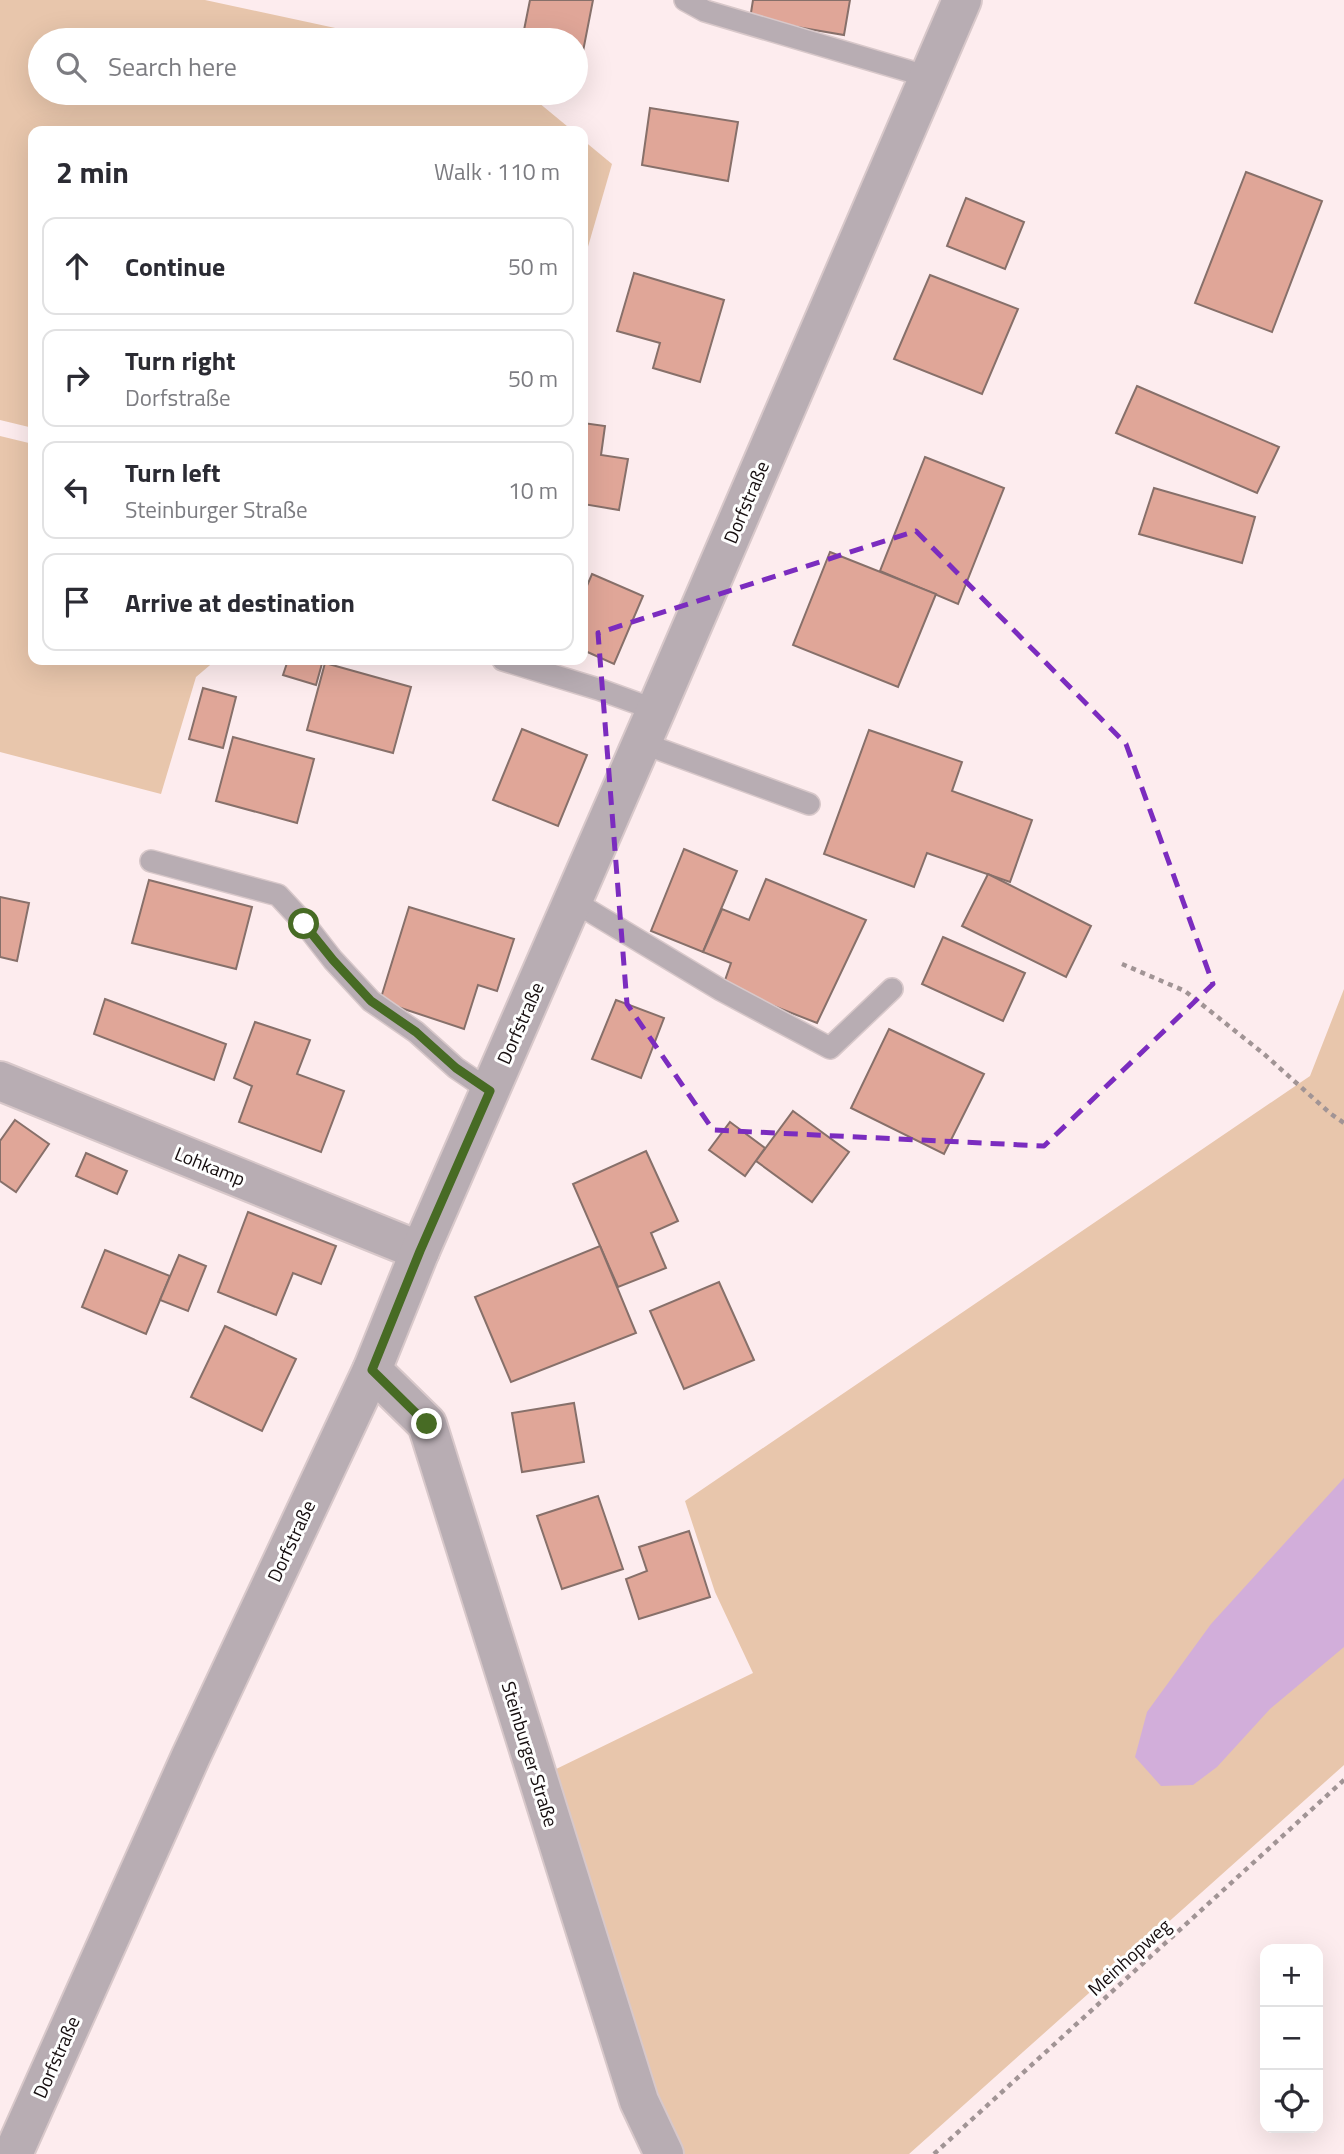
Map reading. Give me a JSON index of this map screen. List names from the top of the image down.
{
  "streets": {
    "street": ["Dorfstraße", "Lohkamp", "Steinburger Straße"],
    "path": ["Meinhopweg"]
  },
  "crossings": [
    ["Dorfstraße", "Lohkamp"],
    ["Dorfstraße", "Steinburger Straße"]
  ],
  "page": {
    "search": "Search here",
    "heading": ["2 min", "Walk · 110 m"],
    "list": [
      ["Continue", "50 m"],
      ["Turn right", "Dorfstraße", "50 m"],
      ["Turn left", "Steinburger Straße", "10 m"],
      "Arrive at destination"
    ],
    "map_buttons": ["+", "−"]
  }
}
